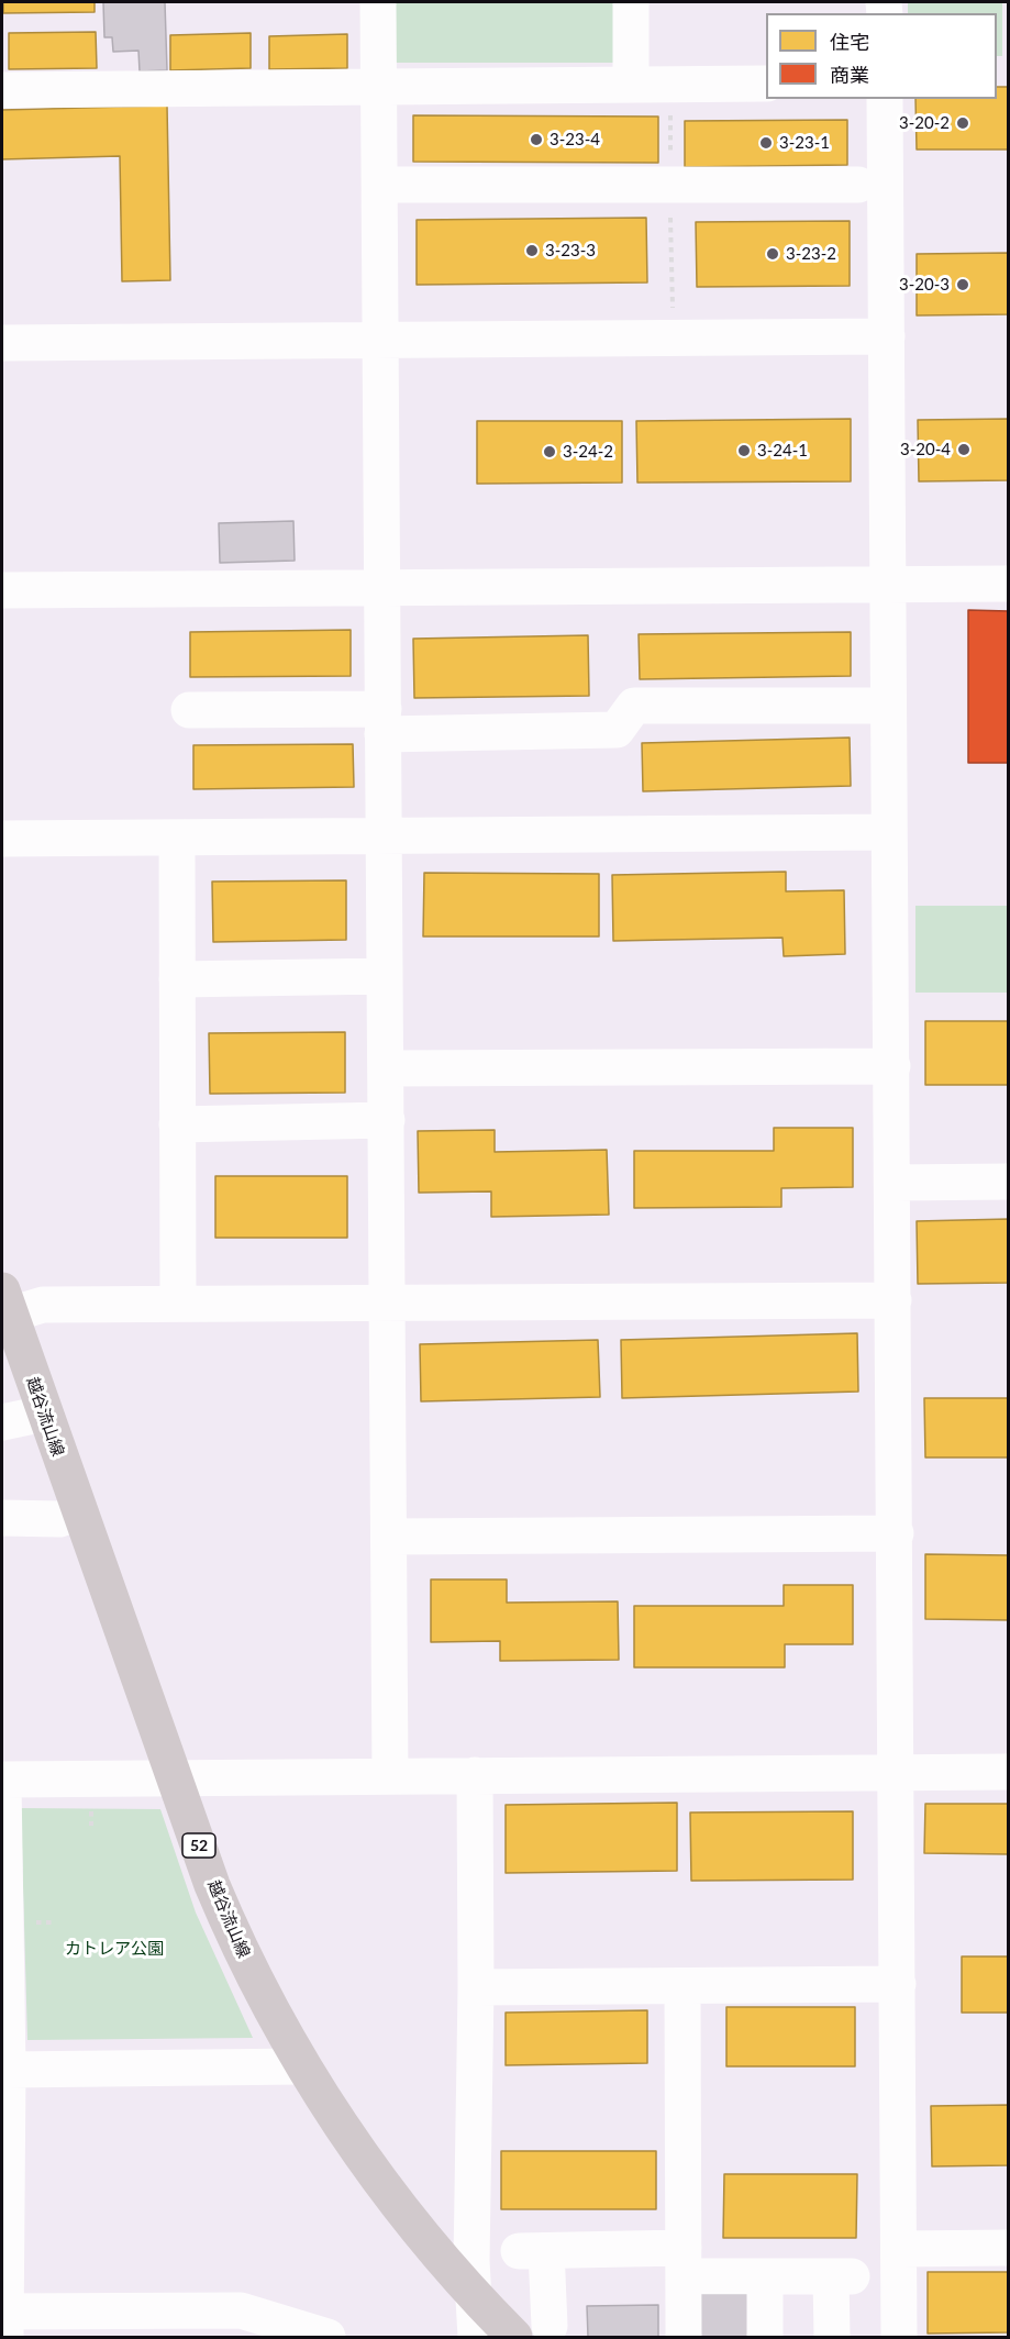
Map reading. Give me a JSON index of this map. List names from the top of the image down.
{
  "streets": {
    "main road": ["越谷流山線", "52"]
  },
  "parks": ["カトレア公園"],
  "places": [
    "3-20-2",
    "3-23-4",
    "3-23-1",
    "3-23-3",
    "3-23-2",
    "3-20-3",
    "3-20-4",
    "3-24-1",
    "3-24-2"
  ],
  "legend": ["住宅", "商業"]
}
